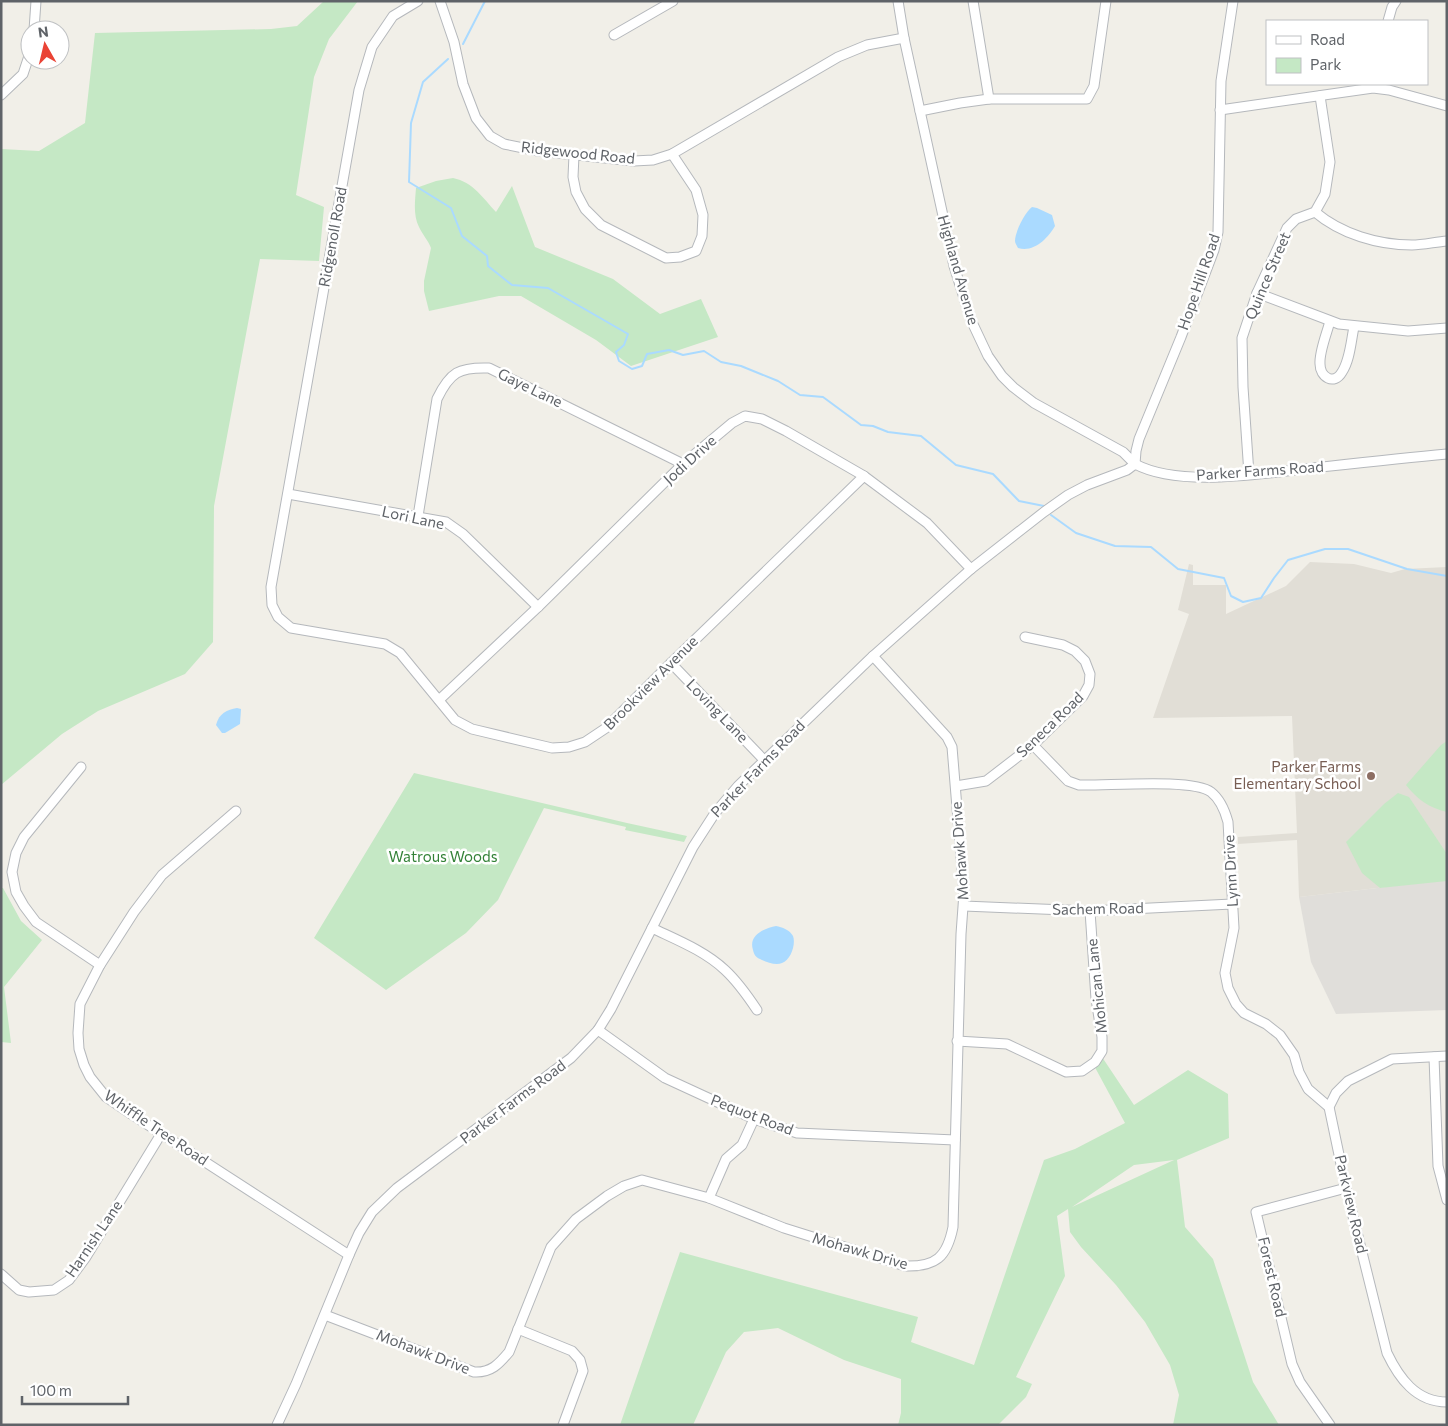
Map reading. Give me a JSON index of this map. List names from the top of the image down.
{
  "streets": {
    "street": [
      "Ridgewood Road",
      "Ridgenoll Road",
      "Highland Avenue",
      "Quince Street",
      "Hope Hill Road",
      "Gaye Lane",
      "Jodi Drive",
      "Parker Farms Road",
      "Lori Lane",
      "Brookview Avenue",
      "Loving Lane",
      "Seneca Road",
      "Mohawk Drive",
      "Lynn Drive",
      "Sachem Road",
      "Mohican Lane",
      "Pequot Road",
      "Whiffle Tree Road",
      "Parkview Road",
      "Harnish Lane",
      "Forest Road"
    ]
  },
  "crossings": [
    ["Ridgewood Road", "Highland Avenue"],
    ["Ridgenoll Road", "Lori Lane"],
    ["Ridgenoll Road", "Brookview Avenue"],
    ["Highland Avenue", "Hope Hill Road"],
    ["Highland Avenue", "Parker Farms Road"],
    ["Quince Street", "Parker Farms Road"],
    ["Hope Hill Road", "Parker Farms Road"],
    ["Gaye Lane", "Jodi Drive"],
    ["Gaye Lane", "Lori Lane"],
    ["Jodi Drive", "Parker Farms Road"],
    ["Jodi Drive", "Lori Lane"],
    ["Jodi Drive", "Brookview Avenue"],
    ["Parker Farms Road", "Loving Lane"],
    ["Parker Farms Road", "Mohawk Drive"],
    ["Parker Farms Road", "Pequot Road"],
    ["Parker Farms Road", "Whiffle Tree Road"],
    ["Lori Lane", "Brookview Avenue"],
    ["Brookview Avenue", "Loving Lane"],
    ["Seneca Road", "Mohawk Drive"],
    ["Seneca Road", "Lynn Drive"],
    ["Mohawk Drive", "Sachem Road"],
    ["Mohawk Drive", "Mohican Lane"],
    ["Mohawk Drive", "Pequot Road"],
    ["Lynn Drive", "Sachem Road"],
    ["Lynn Drive", "Parkview Road"],
    ["Sachem Road", "Mohican Lane"],
    ["Whiffle Tree Road", "Harnish Lane"],
    ["Parkview Road", "Forest Road"]
  ],
  "parks": ["Watrous Woods"],
  "places": ["Parker Farms Elementary School"],
  "legend": ["Road", "Park"],
  "scale_bar": "100 m",
  "north": "top"
}
